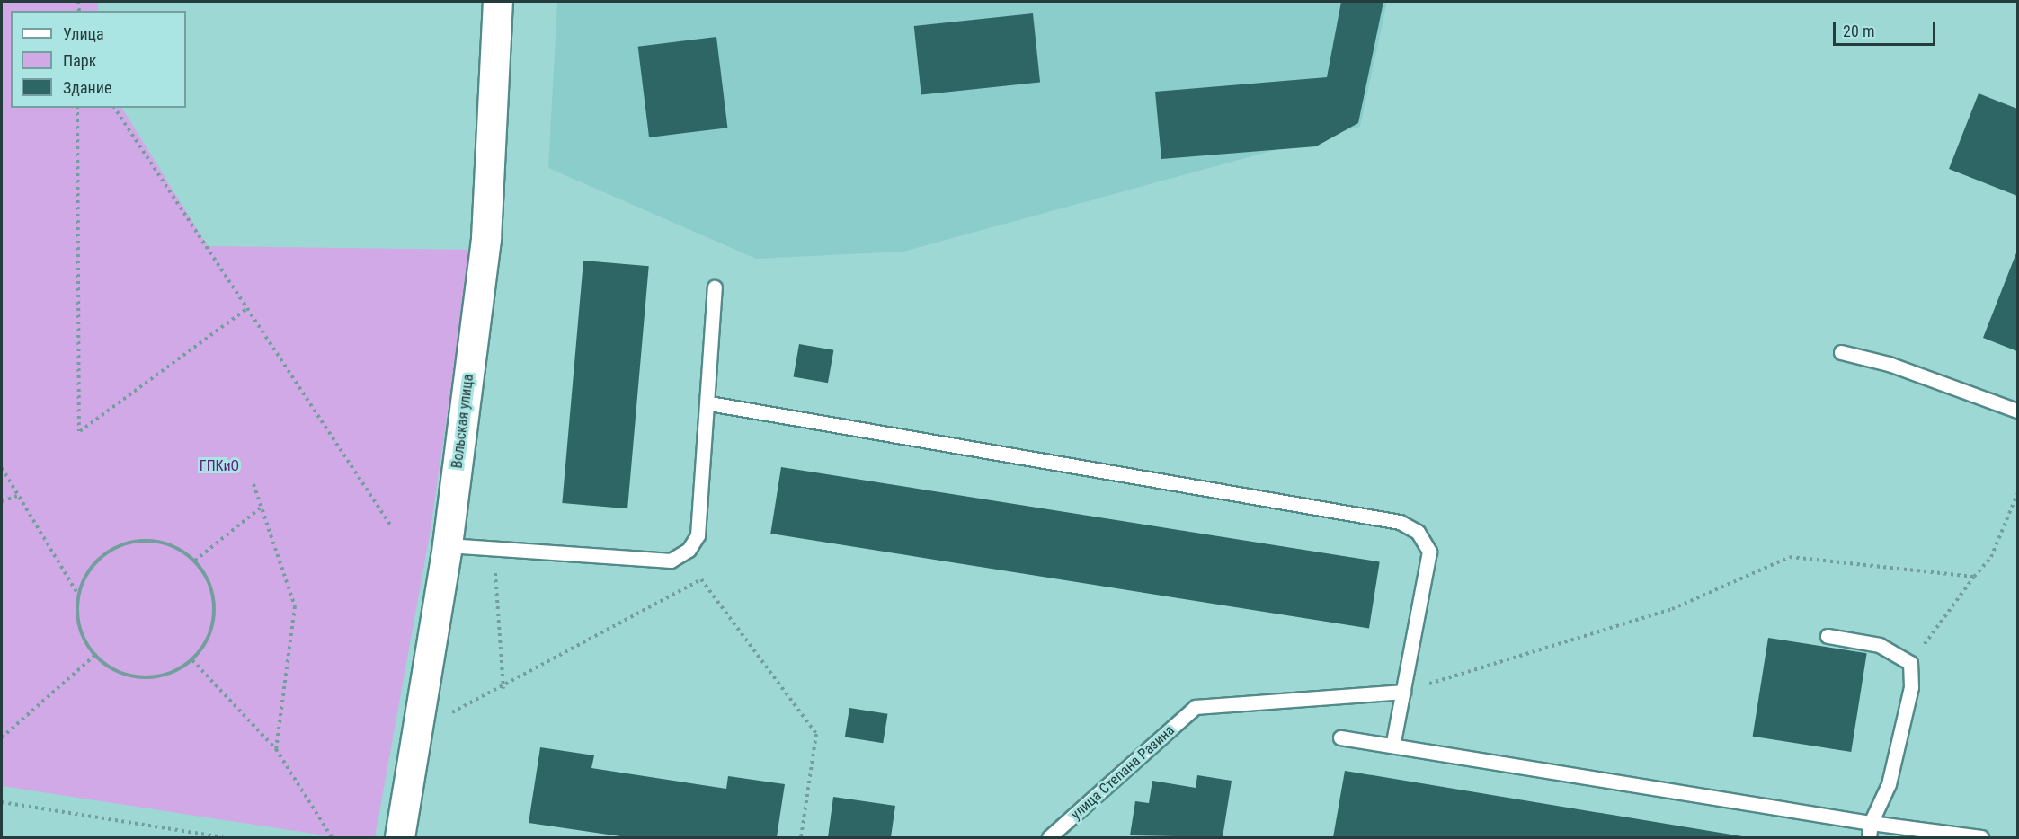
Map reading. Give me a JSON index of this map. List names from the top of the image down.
{
  "streets": {
    "street": ["Вольская улица"],
    "lane": ["улица Степана Разина"]
  },
  "parks": ["ГПКиО"],
  "legend": ["Улица", "Парк", "Здание"],
  "scale_bar": "20 m"
}
